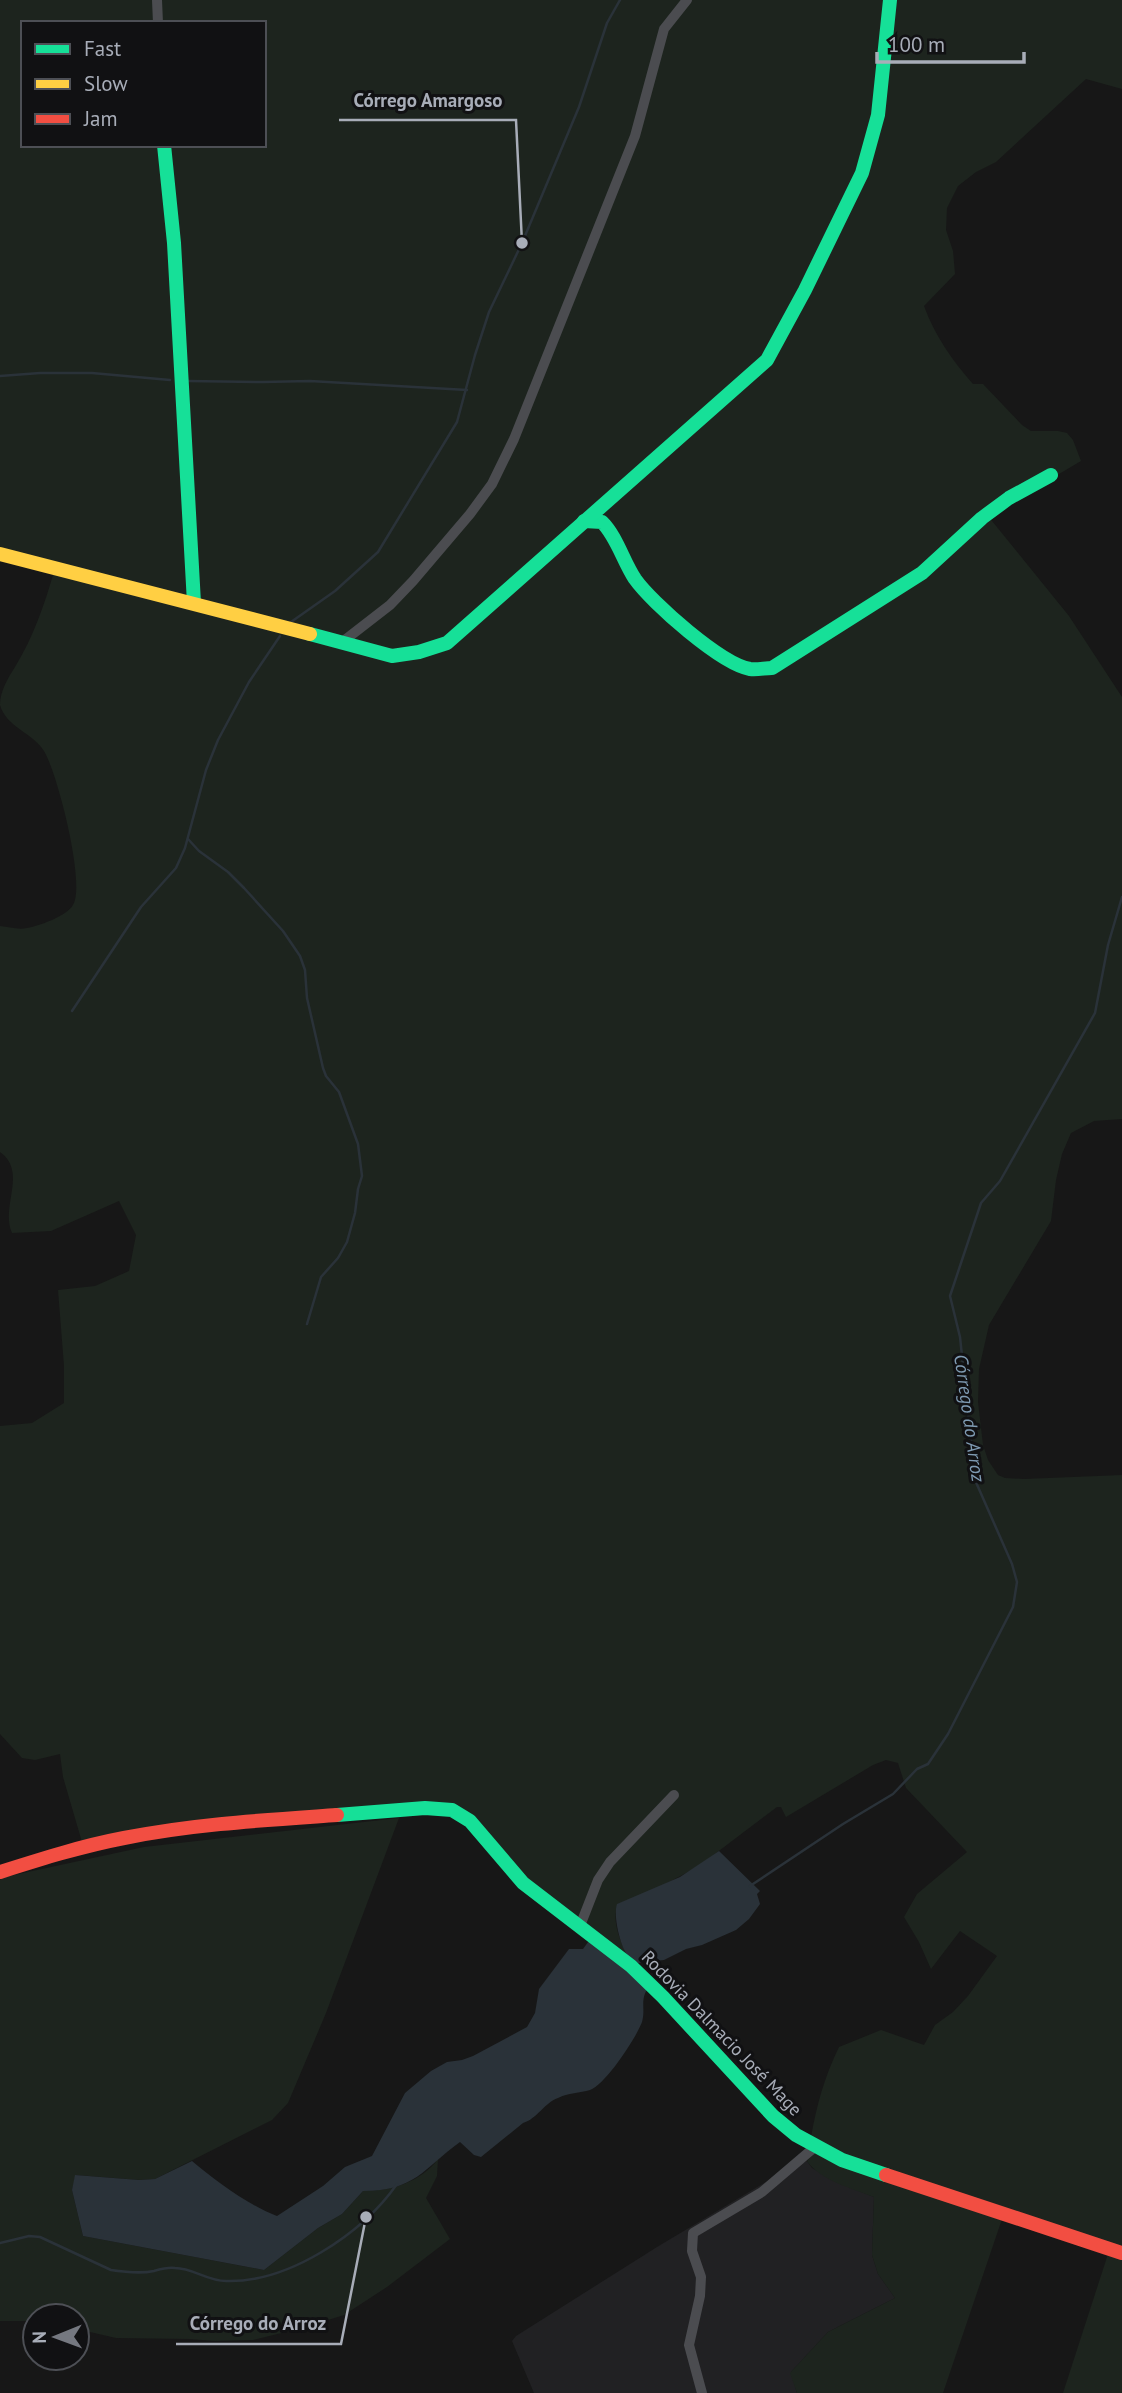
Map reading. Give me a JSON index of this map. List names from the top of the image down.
{
  "streets": {
    "street": ["Rodovia Dalmacio José Mage"]
  },
  "water": ["Córrego do Arroz"],
  "places": ["Córrego Amargoso", "Córrego do Arroz"],
  "legend": ["Fast", "Slow", "Jam"],
  "scale_bar": "100 m",
  "north": "left"
}
